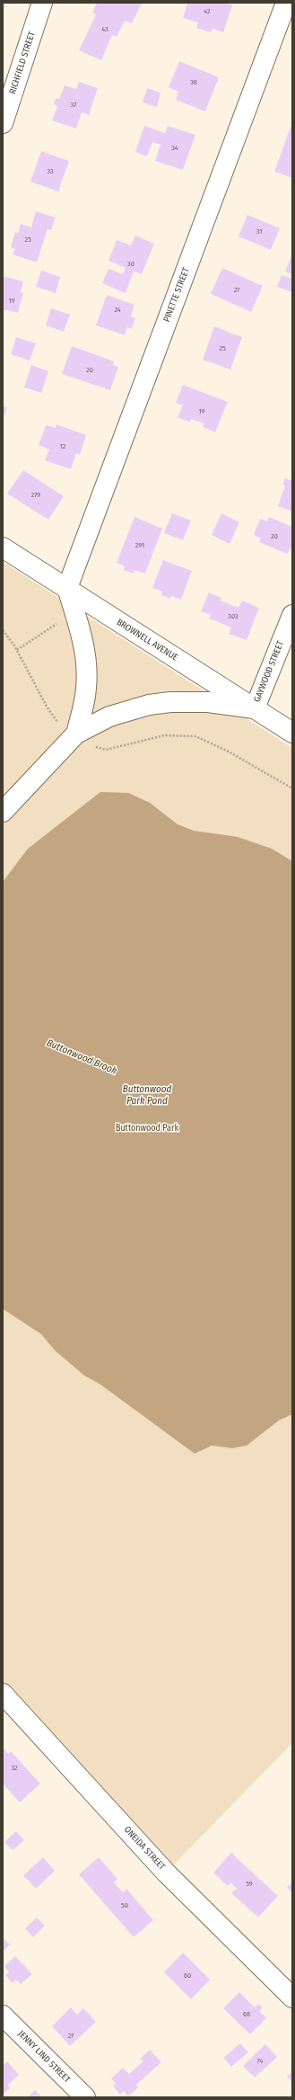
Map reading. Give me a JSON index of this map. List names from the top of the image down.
{
  "streets": {
    "street": [
      "RICHFIELD STREET",
      "PINETTE STREET",
      "BROWNELL AVENUE",
      "GAYWOOD STREET",
      "ONEIDA STREET",
      "JENNY LIND STREET"
    ]
  },
  "crossings": [
    ["PINETTE STREET", "BROWNELL AVENUE"],
    ["BROWNELL AVENUE", "GAYWOOD STREET"]
  ],
  "water": ["Buttonwood Brook", "Buttonwood Park Pond"],
  "parks": ["Buttonwood Park"],
  "house_numbers": [
    "42",
    "43",
    "38",
    "37",
    "34",
    "33",
    "31",
    "25",
    "30",
    "27",
    "19",
    "24",
    "25",
    "20",
    "19",
    "12",
    "279",
    "20",
    "291",
    "303",
    "32",
    "59",
    "50",
    "60",
    "68",
    "27",
    "74"
  ]
}
